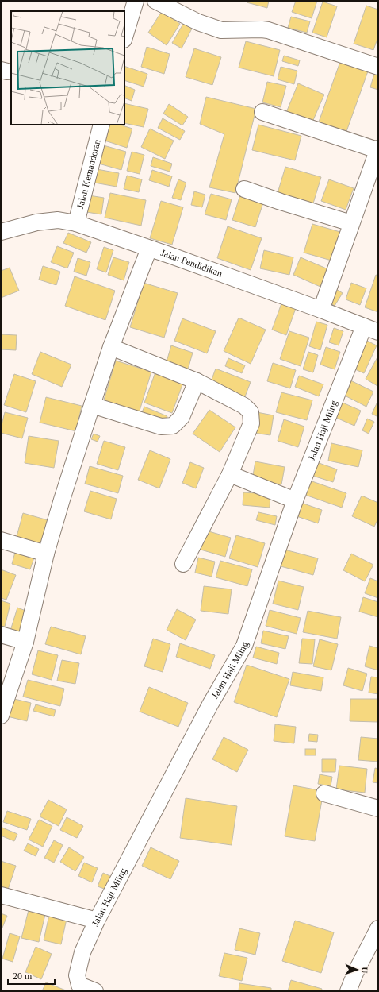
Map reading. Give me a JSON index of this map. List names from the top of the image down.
{
  "streets": {
    "street": ["Jalan Kemandoran", "Jalan Pendidikan", "Jalan Haji Miing"]
  },
  "crossings": [
    ["Jalan Kemandoran", "Jalan Pendidikan"],
    ["Jalan Pendidikan", "Jalan Haji Miing"]
  ],
  "scale_bar": "20 m",
  "north": "right"
}
